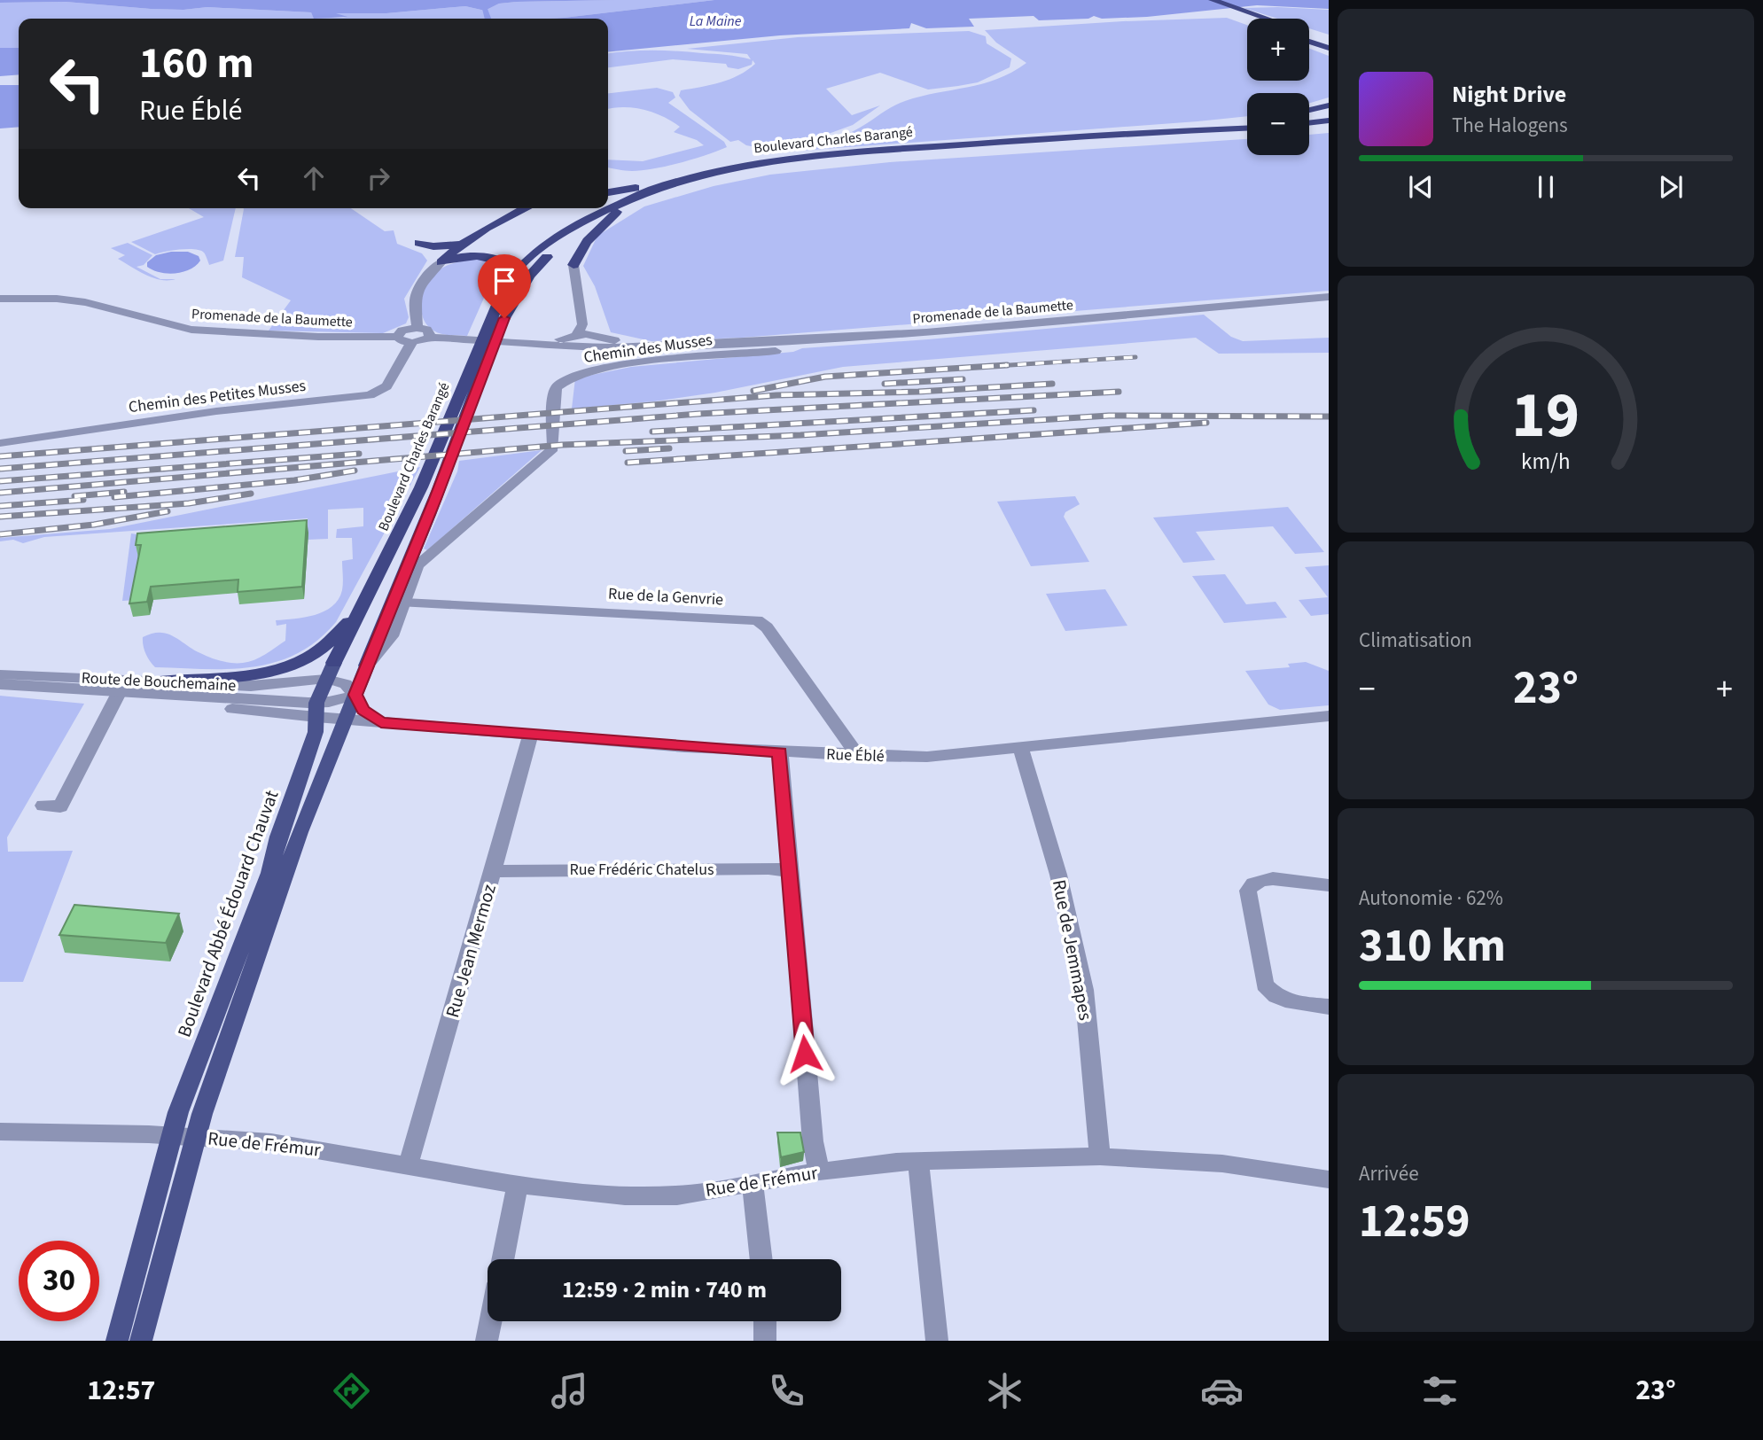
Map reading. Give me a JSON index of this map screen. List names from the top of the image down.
{
  "streets": {
    "highway": ["Boulevard Charles Barangé"],
    "main road": ["Boulevard Abbé Édouard Chauvat"],
    "street": [
      "Promenade de la Baumette",
      "Chemin des Musses",
      "Chemin des Petites Musses",
      "Rue de la Genvrie",
      "Route de Bouchemaine",
      "Rue Éblé",
      "Rue Frédéric Chatelus",
      "Rue de Jemmapes",
      "Rue Jean Mermoz",
      "Rue de Frémur"
    ]
  },
  "crossings": [
    ["Boulevard Charles Barangé", "Chemin des Musses"],
    ["Boulevard Charles Barangé", "Rue de la Genvrie"],
    ["Boulevard Charles Barangé", "Route de Bouchemaine"],
    ["Boulevard Charles Barangé", "Rue Éblé"],
    ["Boulevard Charles Barangé", "Boulevard Abbé Édouard Chauvat"],
    ["Boulevard Charles Barangé", "Rue de Frémur"],
    ["Promenade de la Baumette", "Chemin des Musses"],
    ["Promenade de la Baumette", "Chemin des Petites Musses"],
    ["Chemin des Musses", "Rue de la Genvrie"],
    ["Rue de la Genvrie", "Rue Éblé"],
    ["Route de Bouchemaine", "Rue Éblé"],
    ["Rue Éblé", "Rue de Jemmapes"],
    ["Rue Éblé", "Rue Jean Mermoz"],
    ["Rue Frédéric Chatelus", "Rue Jean Mermoz"],
    ["Boulevard Abbé Édouard Chauvat", "Rue de Frémur"],
    ["Rue de Jemmapes", "Rue de Frémur"],
    ["Rue Jean Mermoz", "Rue de Frémur"]
  ],
  "water": ["La Maine"],
  "page": {
    "map_buttons": ["+", "−"],
    "turn": ["160 m", "Rue Éblé"],
    "song": ["Night Drive", "The Halogens"],
    "tile": [
      "Climatisation",
      ["Autonomie · 62%", "310 km"],
      ["Arrivée", "12:59"]
    ],
    "heat": ["−", "23°", "+"],
    "limit": "30",
    "trip": "12:59 · 2 min · 740 m",
    "tabs": ["12:57", "23°"],
    "gauge": ["19", "km/h"]
  }
}
